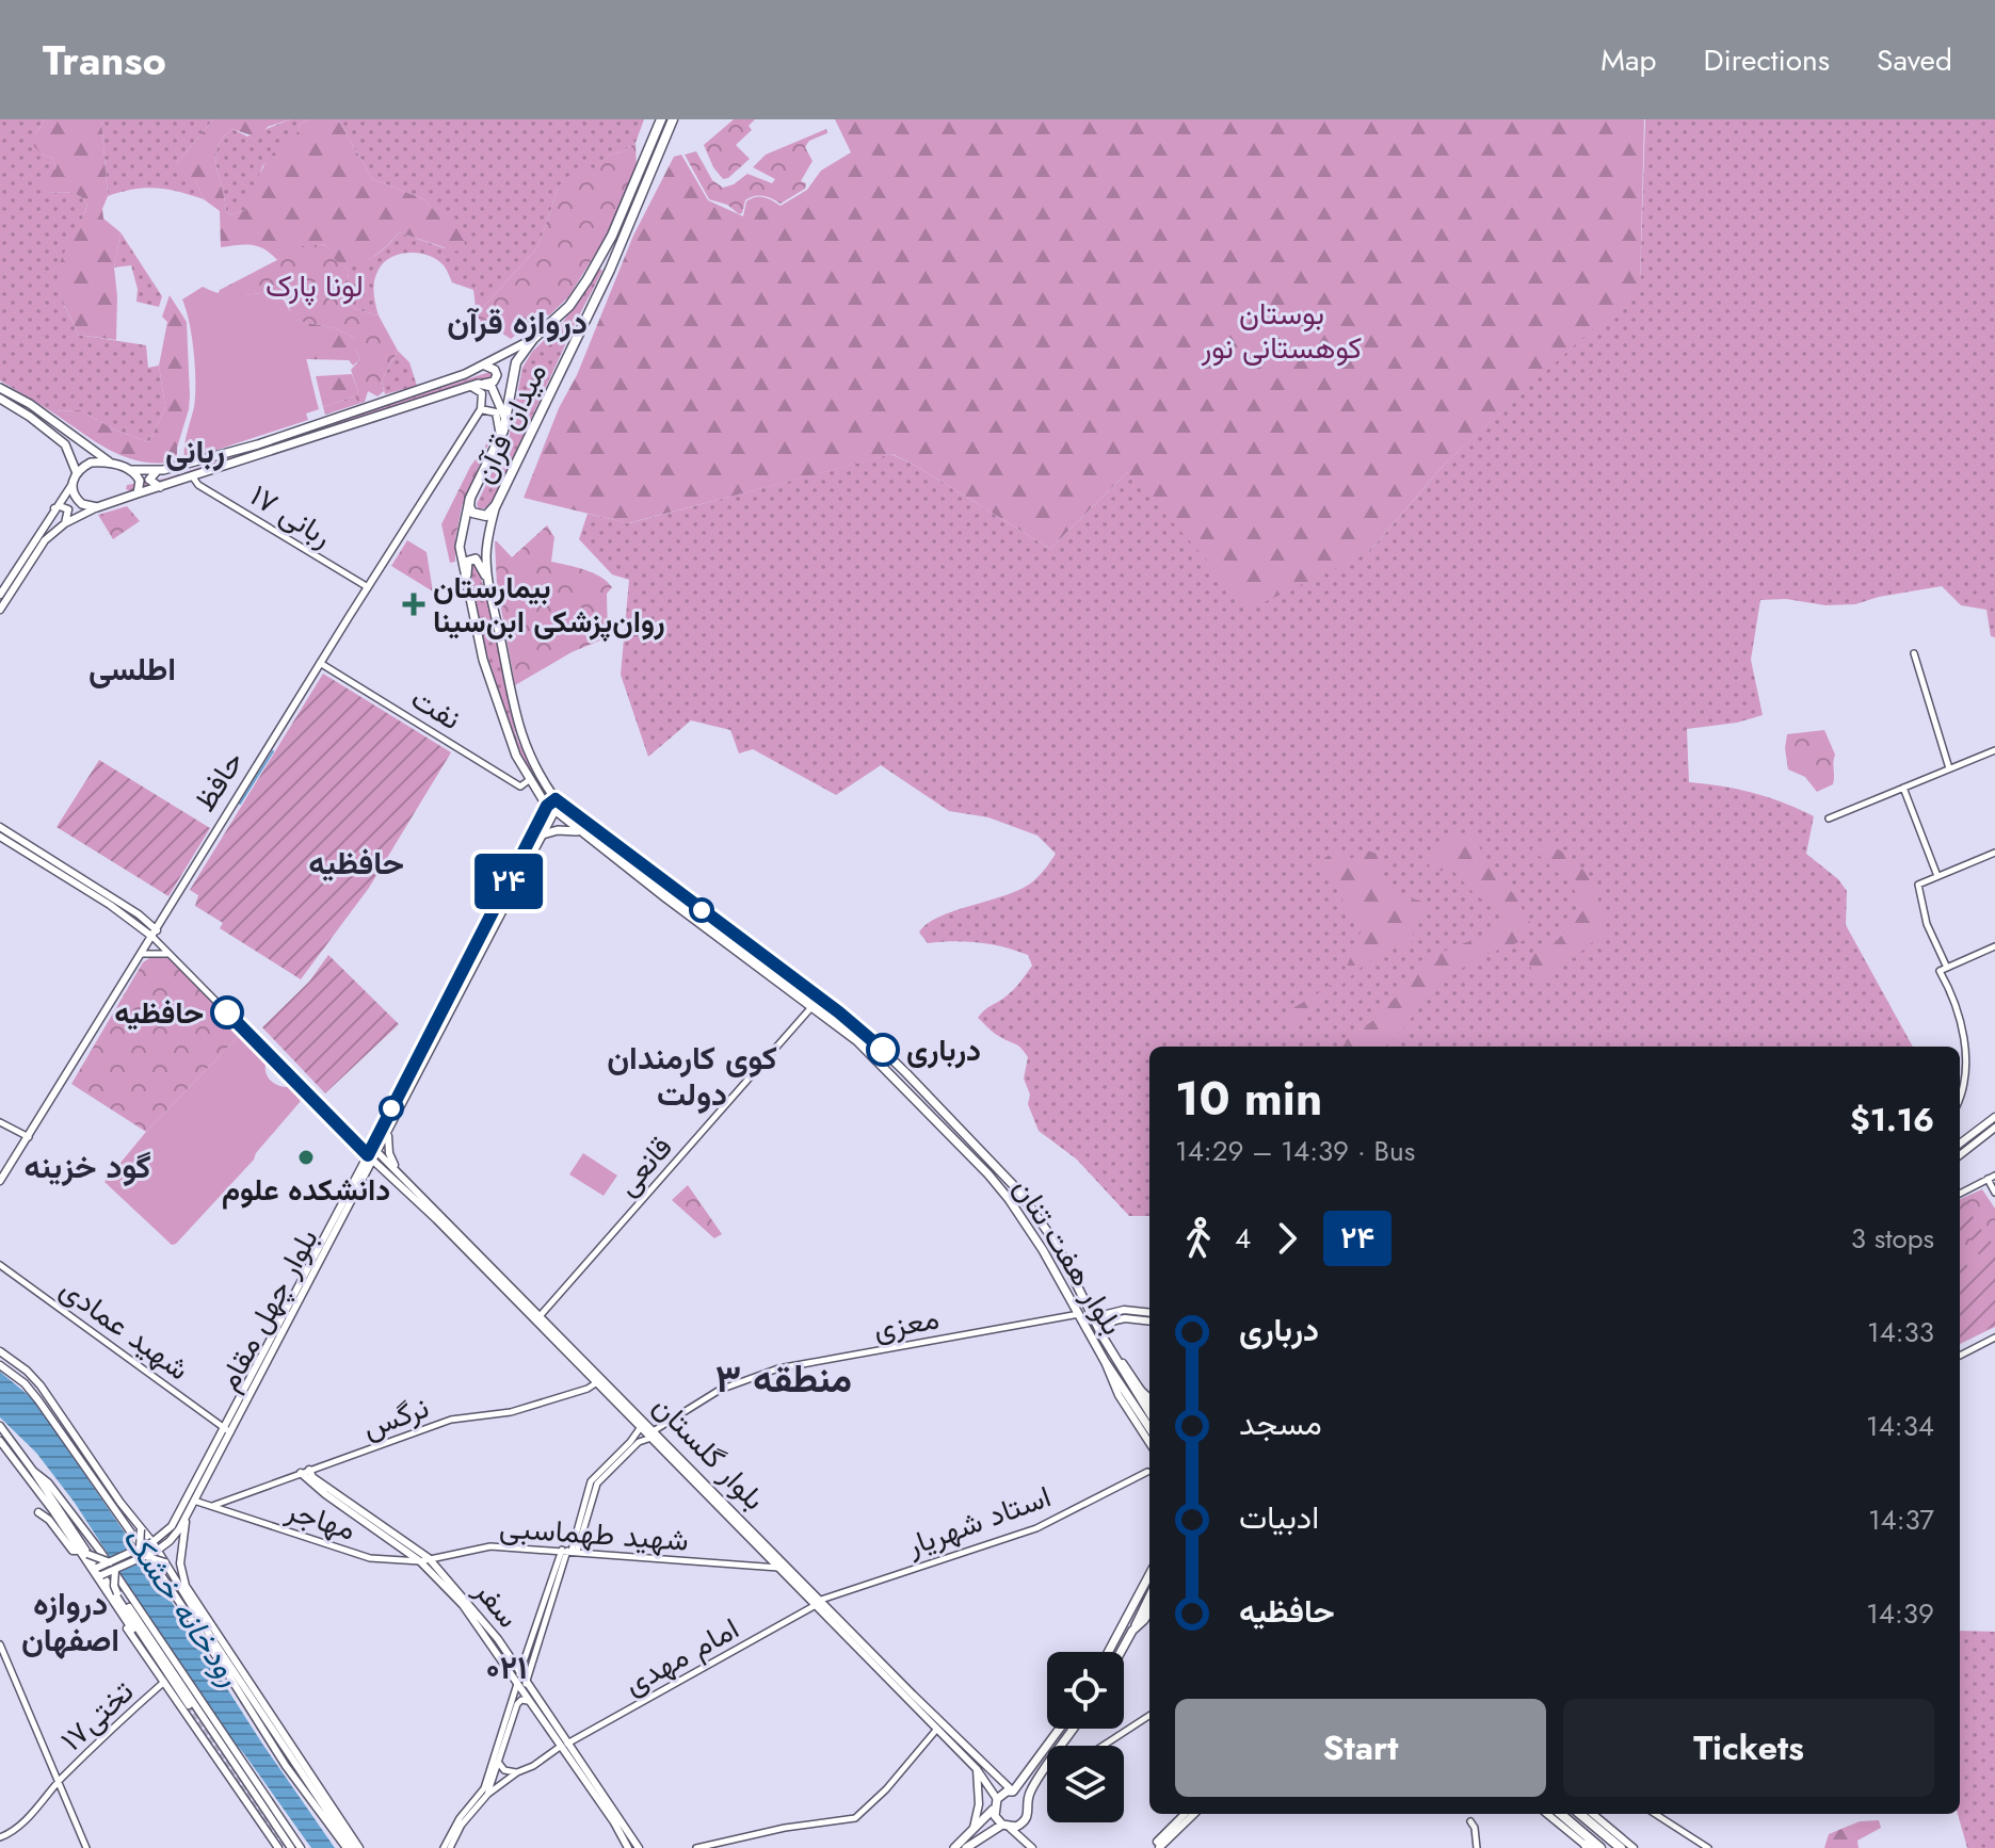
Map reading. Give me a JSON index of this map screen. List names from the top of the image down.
{
  "streets": {
    "highway": ["میدان قرآن"],
    "main road": [
      "حافظ",
      "بلوار هفت تنان",
      "بلوار چهل مقام",
      "بلوار گلستان",
      "سفر"
    ],
    "street": [
      "ربانی ۱۷",
      "نفت",
      "قانعی",
      "معزی",
      "شهید عمادی",
      "نرگس",
      "مهاجر",
      "استاد شهریار",
      "شهید طهماسبی",
      "امام مهدی",
      "تختی۱۷"
    ]
  },
  "crossings": [
    ["میدان قرآن", "بلوار هفت تنان"],
    ["ربانی ۱۷", "حافظ"],
    ["نفت", "حافظ"],
    ["نفت", "بلوار هفت تنان"],
    ["قانعی", "بلوار هفت تنان"],
    ["قانعی", "بلوار گلستان"],
    ["بلوار هفت تنان", "بلوار چهل مقام"],
    ["بلوار هفت تنان", "معزی"],
    ["بلوار چهل مقام", "شهید عمادی"],
    ["بلوار چهل مقام", "بلوار گلستان"],
    ["بلوار چهل مقام", "مهاجر"],
    ["معزی", "بلوار گلستان"],
    ["نرگس", "بلوار گلستان"],
    ["نرگس", "سفر"],
    ["بلوار گلستان", "استاد شهریار"],
    ["بلوار گلستان", "شهید طهماسبی"],
    ["بلوار گلستان", "امام مهدی"],
    ["مهاجر", "شهید طهماسبی"],
    ["مهاجر", "سفر"],
    ["استاد شهریار", "امام مهدی"],
    ["شهید طهماسبی", "سفر"],
    ["سفر", "امام مهدی"]
  ],
  "districts": [
    "دروازه قرآن",
    "ربانی",
    "اطلسی",
    "حافظیه",
    "کوی کارمندان دولت",
    "گود خزینه",
    "منطقه ۳",
    "دروازه اصفهان",
    "۰۲۱"
  ],
  "water": ["رودخانه خشک"],
  "parks": ["لونا پارک", "بوستان کوهستانی نور"],
  "places": {
    "health": ["بیمارستان روان‌پزشکی ابن‌سینا"],
    "other": ["حافظیه", "درباری", "دانشکده علوم"]
  },
  "lines": ["bus line ۲۴"],
  "page": {
    "header": "Transo",
    "nav": ["Map", "Directions", "Saved"],
    "on_map": "۲۴",
    "heading": ["10 min", "14:29 – 14:39 · Bus", "$1.16"],
    "legs": ["4", "۲۴", "3 stops"],
    "list": [
      {
        "name": "درباری",
        "value": "14:33"
      },
      {
        "name": "مسجد",
        "value": "14:34"
      },
      {
        "name": "ادبیات",
        "value": "14:37"
      },
      {
        "name": "حافظیه",
        "value": "14:39"
      }
    ],
    "buttons": ["Start", "Tickets"]
  }
}
